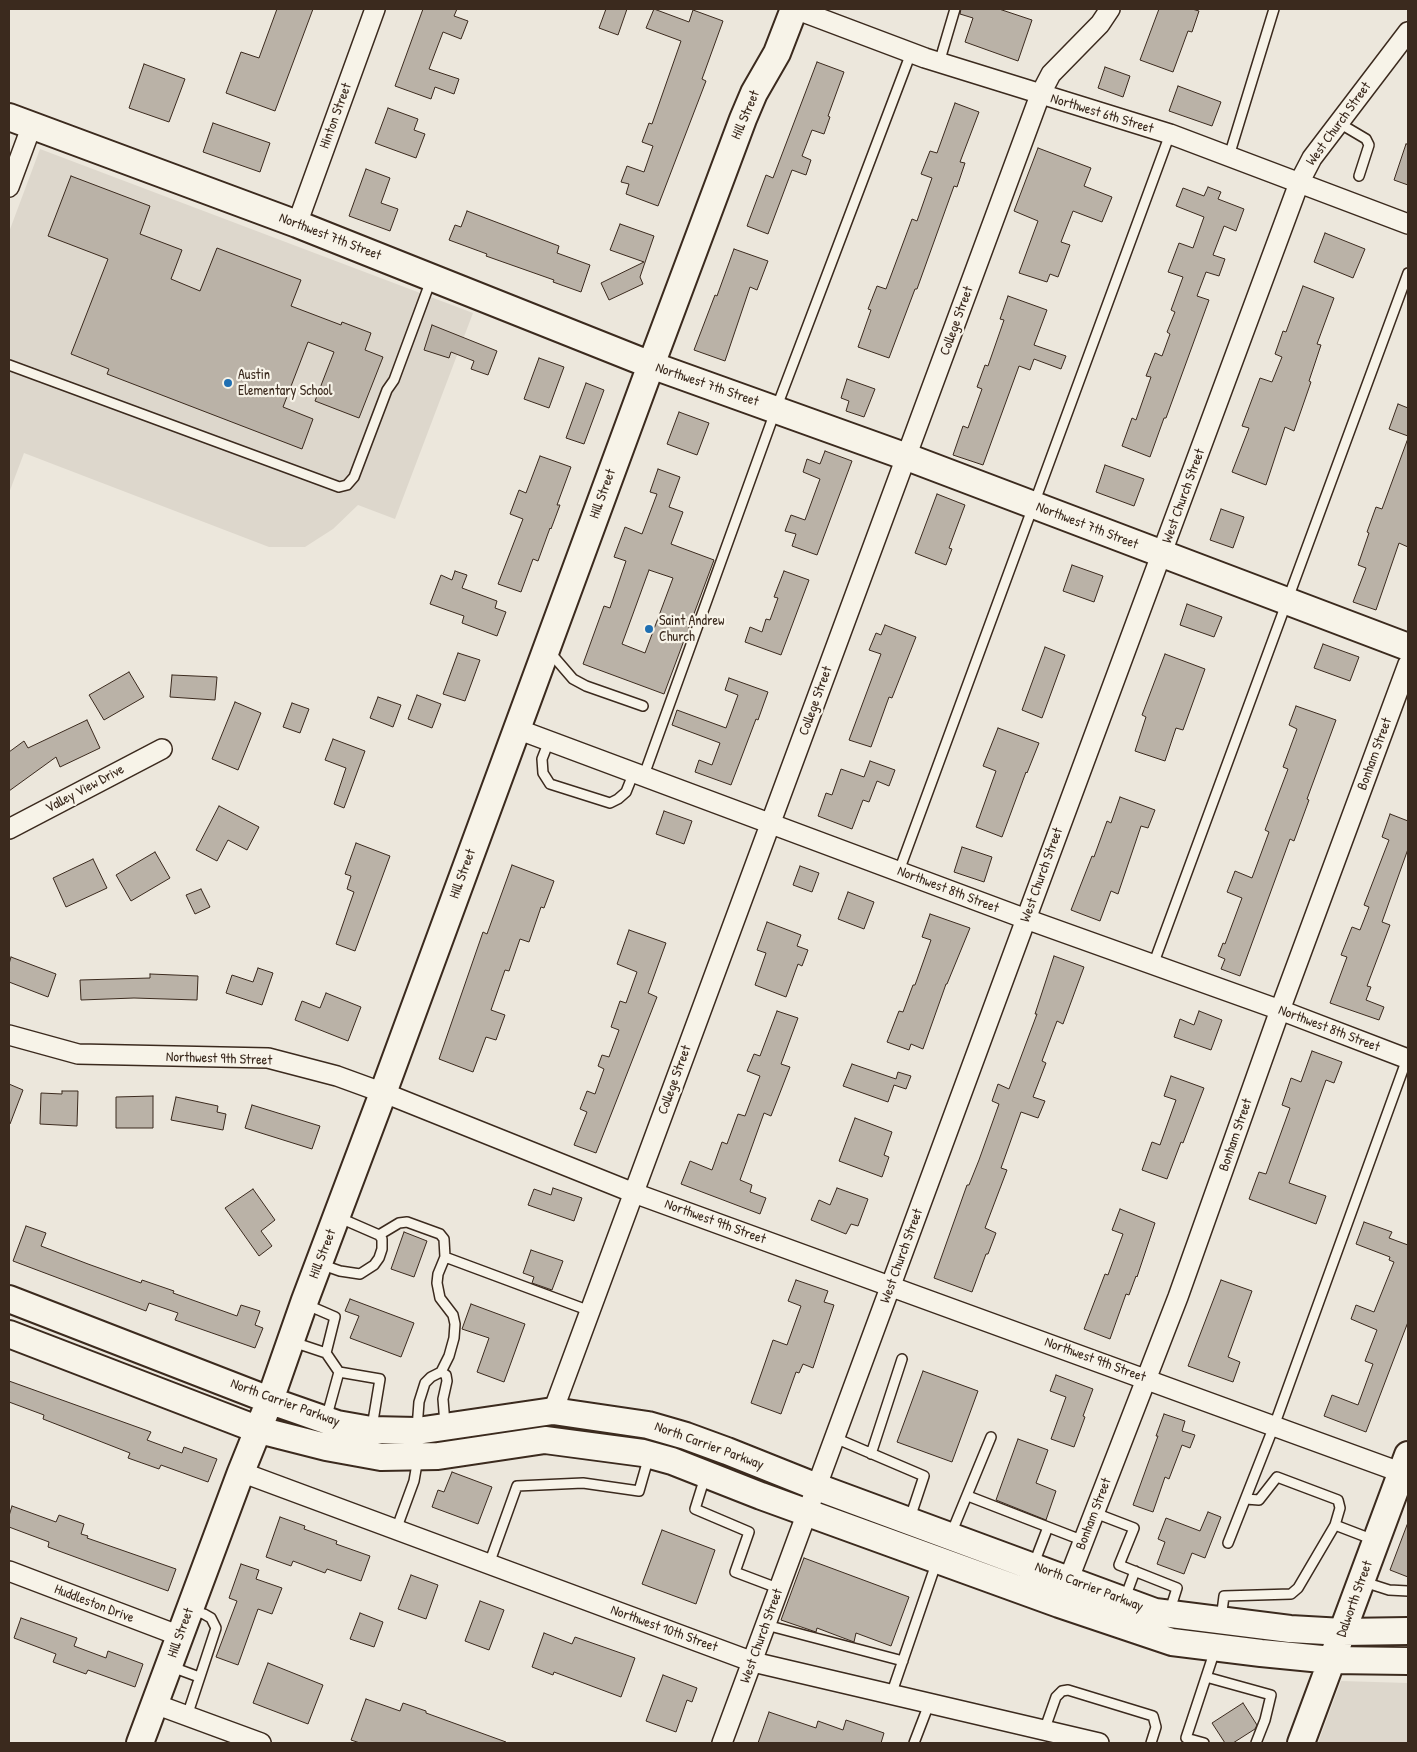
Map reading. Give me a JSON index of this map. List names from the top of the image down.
{
  "streets": {
    "street": [
      "Northwest 6th Street",
      "Hill Street",
      "Hinton Street",
      "West Church Street",
      "Northwest 7th Street",
      "College Street",
      "Bonham Street",
      "Valley View Drive",
      "Northwest 8th Street",
      "Northwest 9th Street",
      "North Carrier Parkway",
      "Dalworth Street",
      "Huddleston Drive",
      "Northwest 10th Street"
    ]
  },
  "crossings": [
    ["Northwest 6th Street", "Hill Street"],
    ["Northwest 6th Street", "West Church Street"],
    ["Northwest 6th Street", "College Street"],
    ["Hill Street", "Northwest 7th Street"],
    ["Hill Street", "Northwest 8th Street"],
    ["Hill Street", "Northwest 9th Street"],
    ["Hill Street", "North Carrier Parkway"],
    ["Hill Street", "Huddleston Drive"],
    ["Hill Street", "Northwest 10th Street"],
    ["Hinton Street", "Northwest 7th Street"],
    ["West Church Street", "Northwest 7th Street"],
    ["West Church Street", "Northwest 8th Street"],
    ["West Church Street", "Northwest 9th Street"],
    ["West Church Street", "North Carrier Parkway"],
    ["West Church Street", "Northwest 10th Street"],
    ["Northwest 7th Street", "College Street"],
    ["College Street", "Northwest 8th Street"],
    ["College Street", "Northwest 9th Street"],
    ["College Street", "North Carrier Parkway"],
    ["Bonham Street", "Northwest 8th Street"],
    ["Bonham Street", "Northwest 9th Street"],
    ["Bonham Street", "North Carrier Parkway"],
    ["Northwest 9th Street", "Dalworth Street"],
    ["North Carrier Parkway", "Dalworth Street"]
  ],
  "places": ["Austin Elementary School", "Saint Andrew Church"]
}
